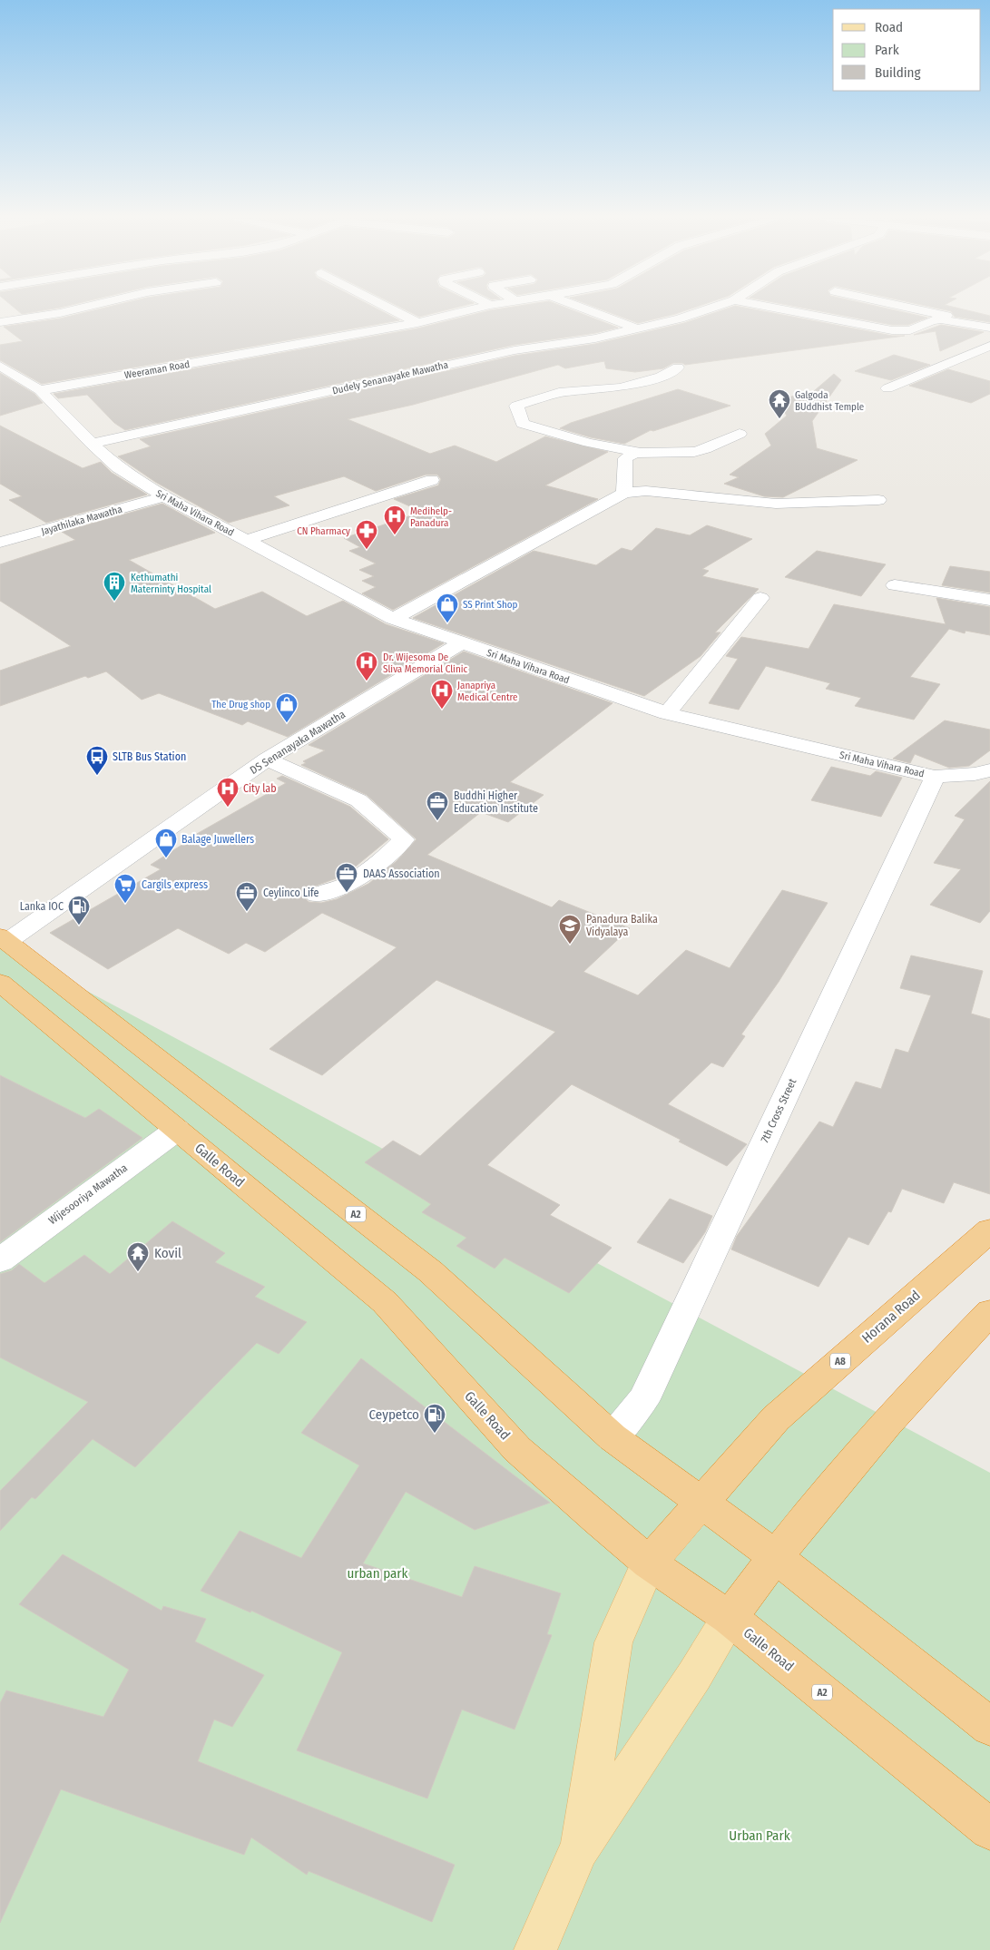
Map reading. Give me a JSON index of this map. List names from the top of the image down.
{
  "streets": {
    "highway": [
      "Galle Road",
      "A2",
      "Horana Road",
      "A8"
    ],
    "street": [
      "Weeraman Road",
      "Dudely Senanayake Mawatha",
      "Sri Maha Vihara Road",
      "Jayathilaka Mawatha",
      "DS Senanayaka Mawatha",
      "7th Cross Street",
      "Wijesooriya Mawatha"
    ]
  },
  "crossings": [
    ["Weeraman Road", "Sri Maha Vihara Road"],
    ["Dudely Senanayake Mawatha", "Sri Maha Vihara Road"],
    ["Sri Maha Vihara Road", "Jayathilaka Mawatha"],
    ["Sri Maha Vihara Road", "DS Senanayaka Mawatha"],
    ["Sri Maha Vihara Road", "7th Cross Street"],
    ["DS Senanayaka Mawatha", "A2"],
    ["7th Cross Street", "A2"],
    ["Galle Road", "Wijesooriya Mawatha"],
    ["Galle Road", "Horana Road"],
    ["A2", "Horana Road"]
  ],
  "parks": ["urban park", "Urban Park"],
  "places": {
    "temple": ["Galgoda BUddhist Temple", "Kovil"],
    "hospital": [
      "Medihelp- Panadura",
      "Dr. Wijesoma De Sliva Memorial Clinic",
      "Janapriya Medical Centre",
      "City lab"
    ],
    "pharmacy": ["CN Pharmacy"],
    "building": ["Kethumathi Materninty Hospital"],
    "shop": ["SS Print Shop", "The Drug shop", "Balage Juwellers"],
    "bus stop": ["SLTB Bus Station"],
    "office": ["Buddhi Higher Education Institute", "DAAS Association", "Ceylinco Life"],
    "supermarket": ["Cargils express"],
    "fuel station": ["Lanka IOC", "Ceypetco"],
    "school or university": ["Panadura Balika Vidyalaya"]
  },
  "legend": ["Road", "Park", "Building"]
}
